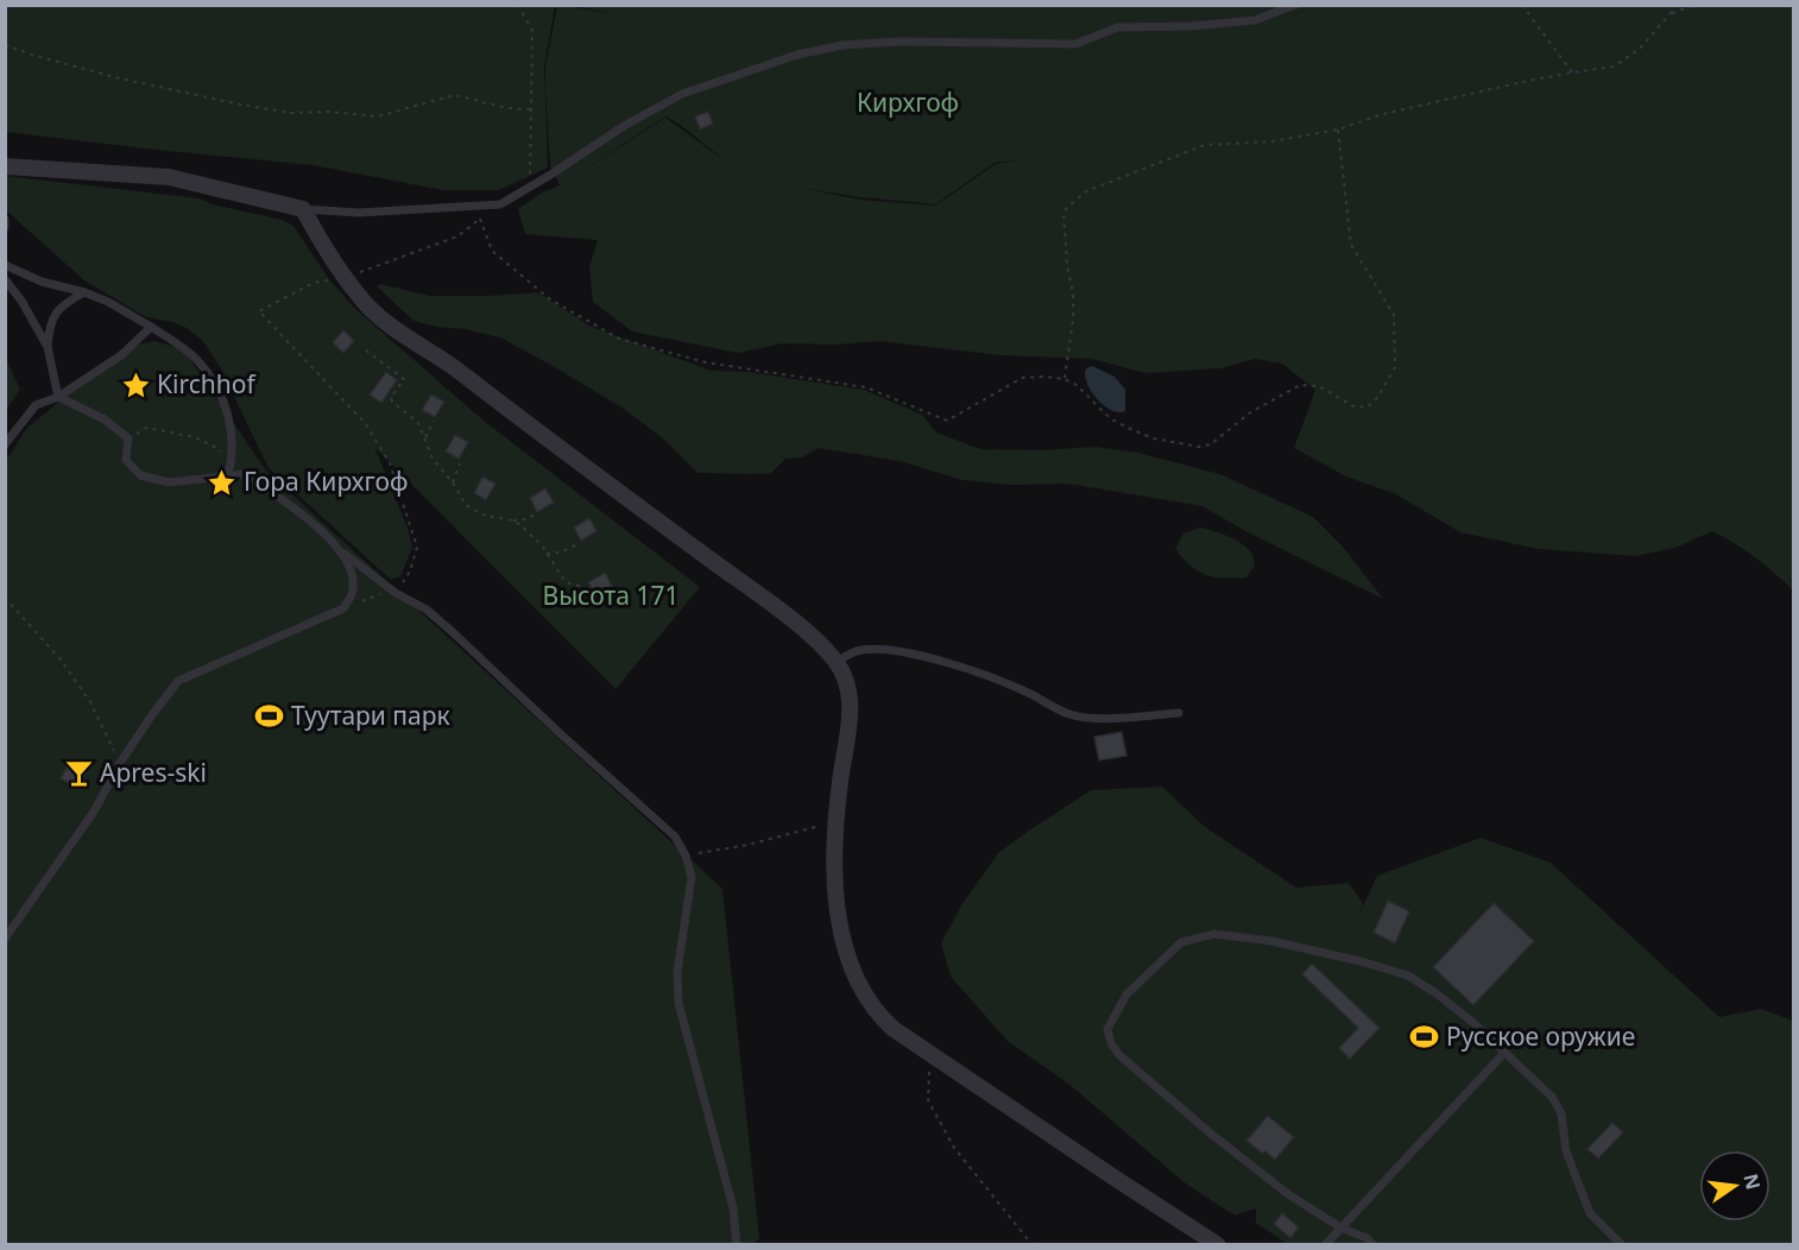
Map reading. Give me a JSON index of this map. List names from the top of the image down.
{
  "parks": ["Кирхгоф", "Высота 171"],
  "places": {
    "place": ["Kirchhof", "Гора Кирхгоф"],
    "sports": ["Туутари парк", "Русское оружие"],
    "bar": ["Apres-ski"]
  },
  "north": "right"
}
